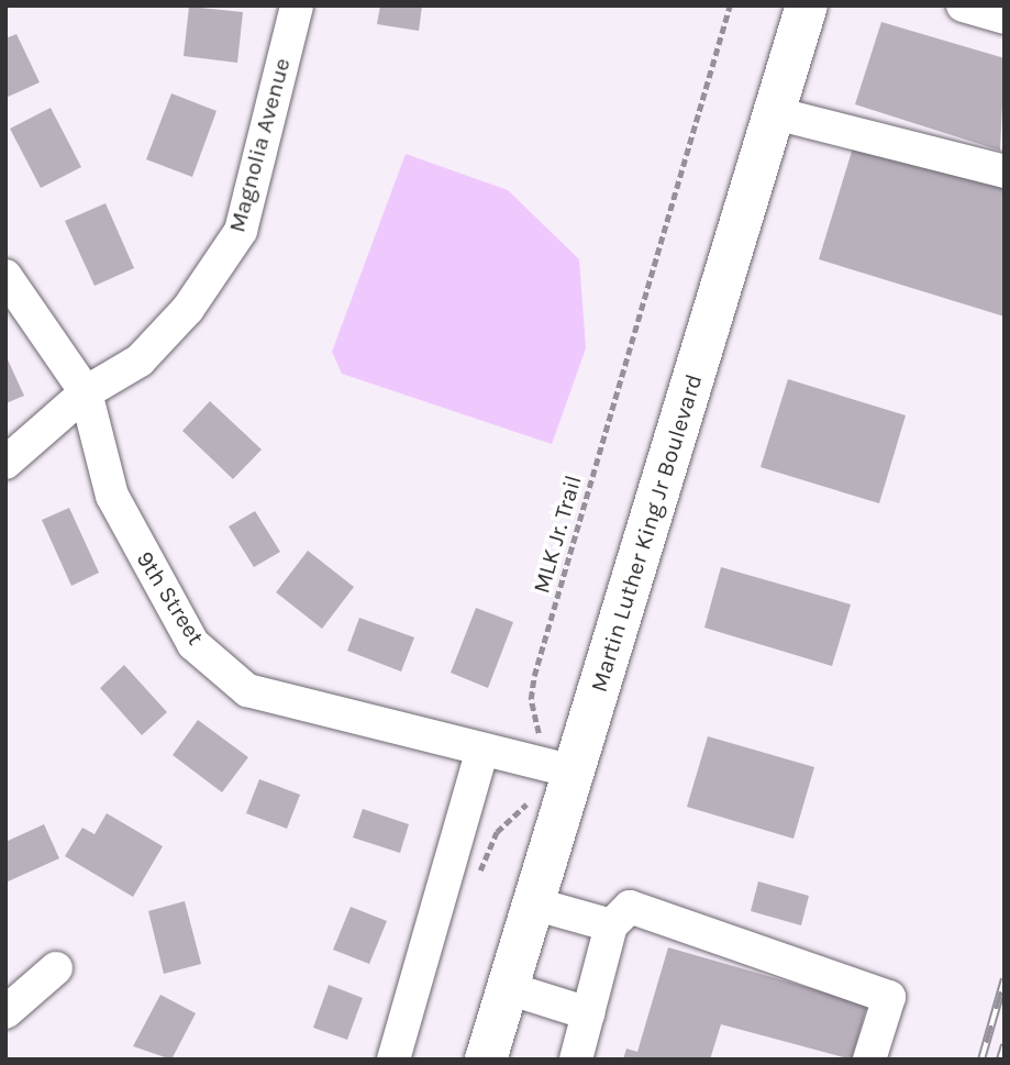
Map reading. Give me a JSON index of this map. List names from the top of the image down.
{
  "streets": {
    "main road": ["Martin Luther King Jr Boulevard"],
    "street": ["Magnolia Avenue", "9th Street"],
    "path": ["MLK Jr. Trail"]
  },
  "crossings": [
    ["Magnolia Avenue", "9th Street"],
    ["Martin Luther King Jr Boulevard", "MLK Jr. Trail"],
    ["Martin Luther King Jr Boulevard", "9th Street"],
    ["MLK Jr. Trail", "9th Street"]
  ]
}
